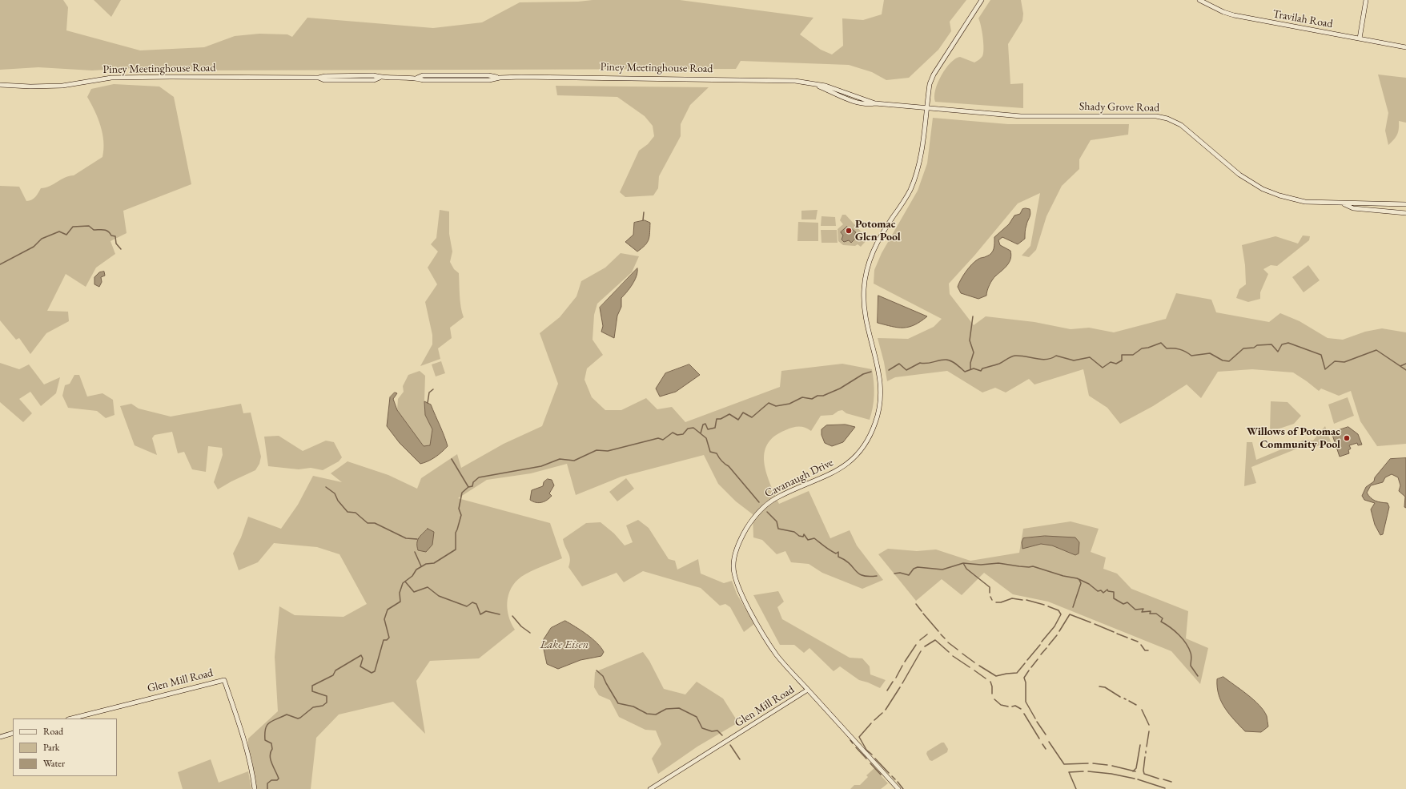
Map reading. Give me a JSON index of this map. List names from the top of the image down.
{
  "streets": {
    "main road": [
      "Travilah Road",
      "Piney Meetinghouse Road",
      "Shady Grove Road",
      "Cavanaugh Drive",
      "Glen Mill Road"
    ]
  },
  "crossings": [
    ["Piney Meetinghouse Road", "Shady Grove Road"],
    ["Piney Meetinghouse Road", "Cavanaugh Drive"],
    ["Shady Grove Road", "Cavanaugh Drive"],
    ["Cavanaugh Drive", "Glen Mill Road"]
  ],
  "water": ["Lake Eisen"],
  "places": ["Potomac Glen Pool", "Willows of Potomac Community Pool"],
  "legend": ["Road", "Park", "Water"]
}
